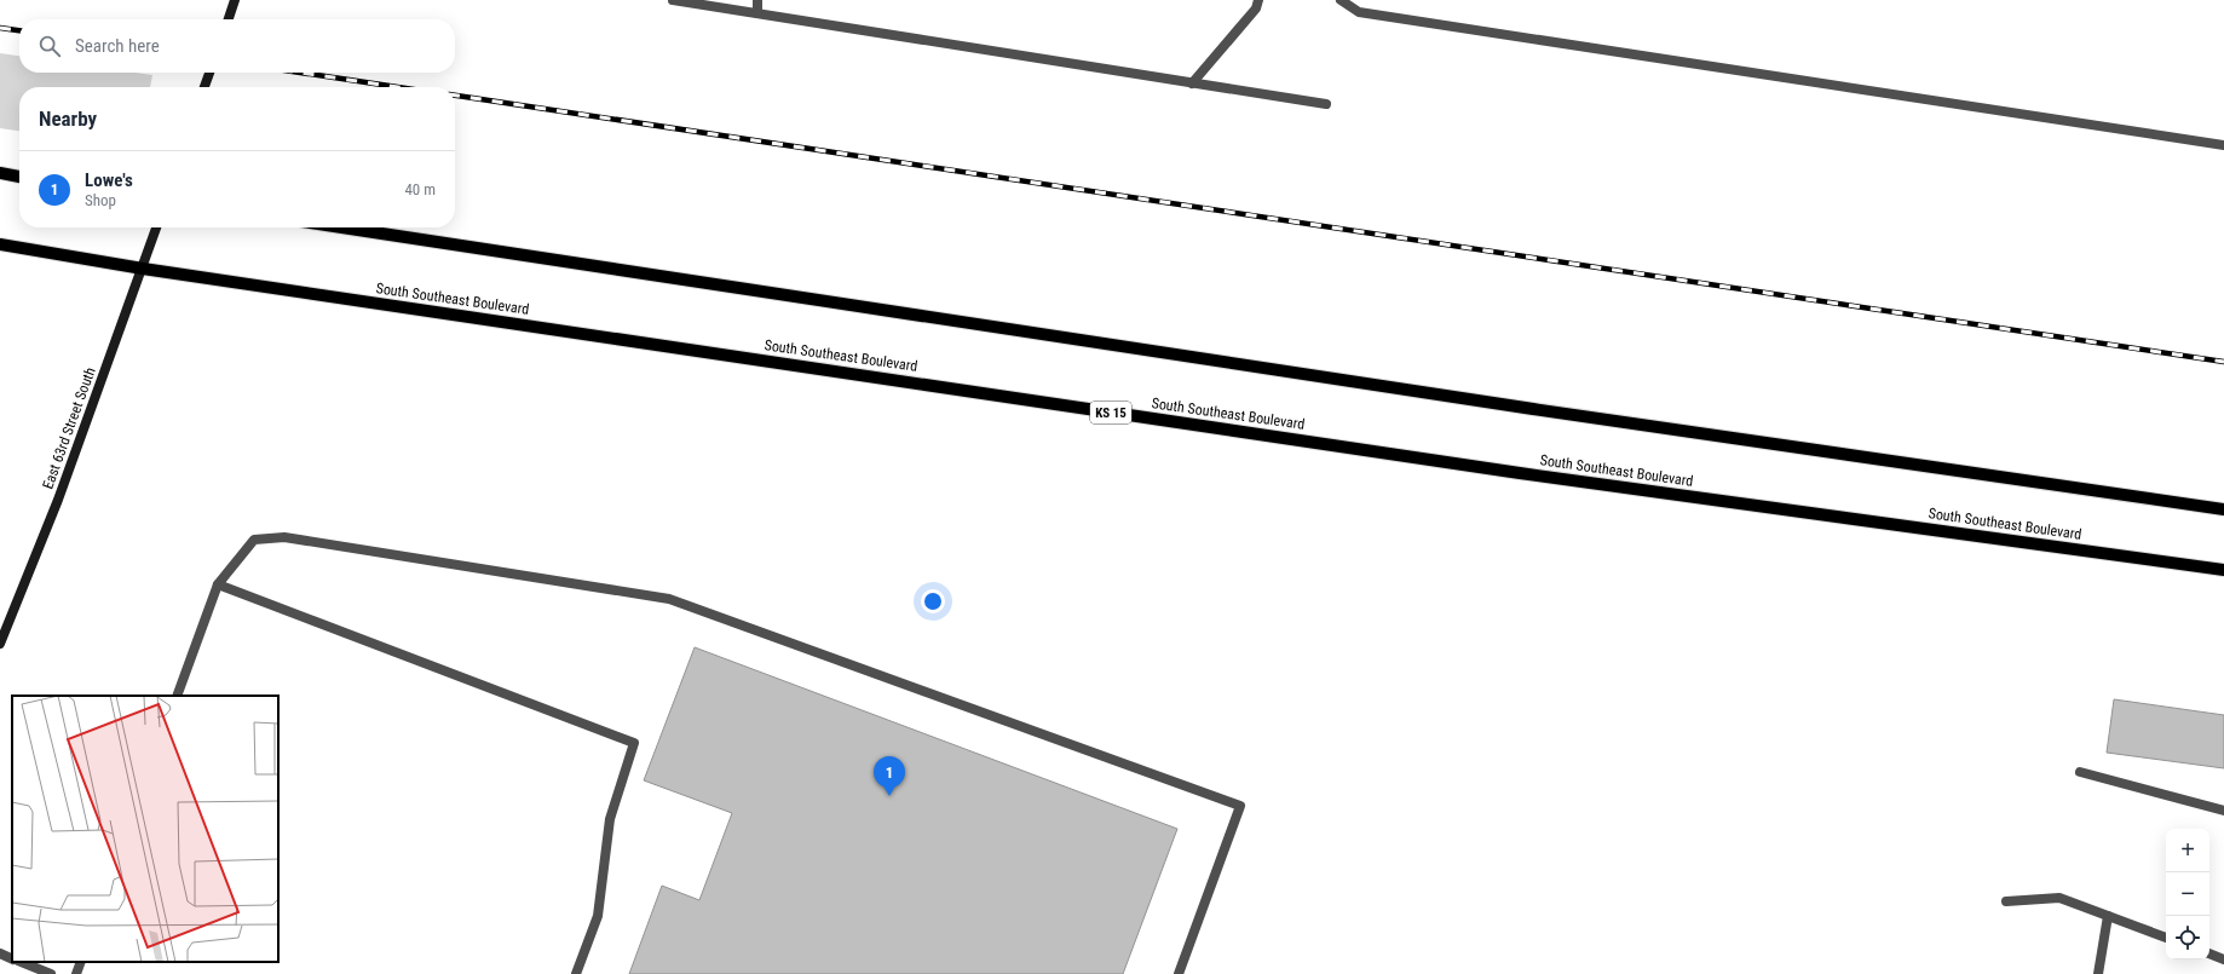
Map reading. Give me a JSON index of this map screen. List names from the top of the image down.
{
  "streets": {
    "main road": ["South Southeast Boulevard", "KS 15", "East 63rd Street South"]
  },
  "crossings": [
    ["South Southeast Boulevard", "East 63rd Street South"]
  ],
  "page": {
    "search": "Search here",
    "heading": "Nearby",
    "list": [
      {
        "mark": "1",
        "name": "Lowe's",
        "note": "Shop",
        "value": "40 m"
      }
    ],
    "pins": "1",
    "map_buttons": ["+", "−"]
  }
}
